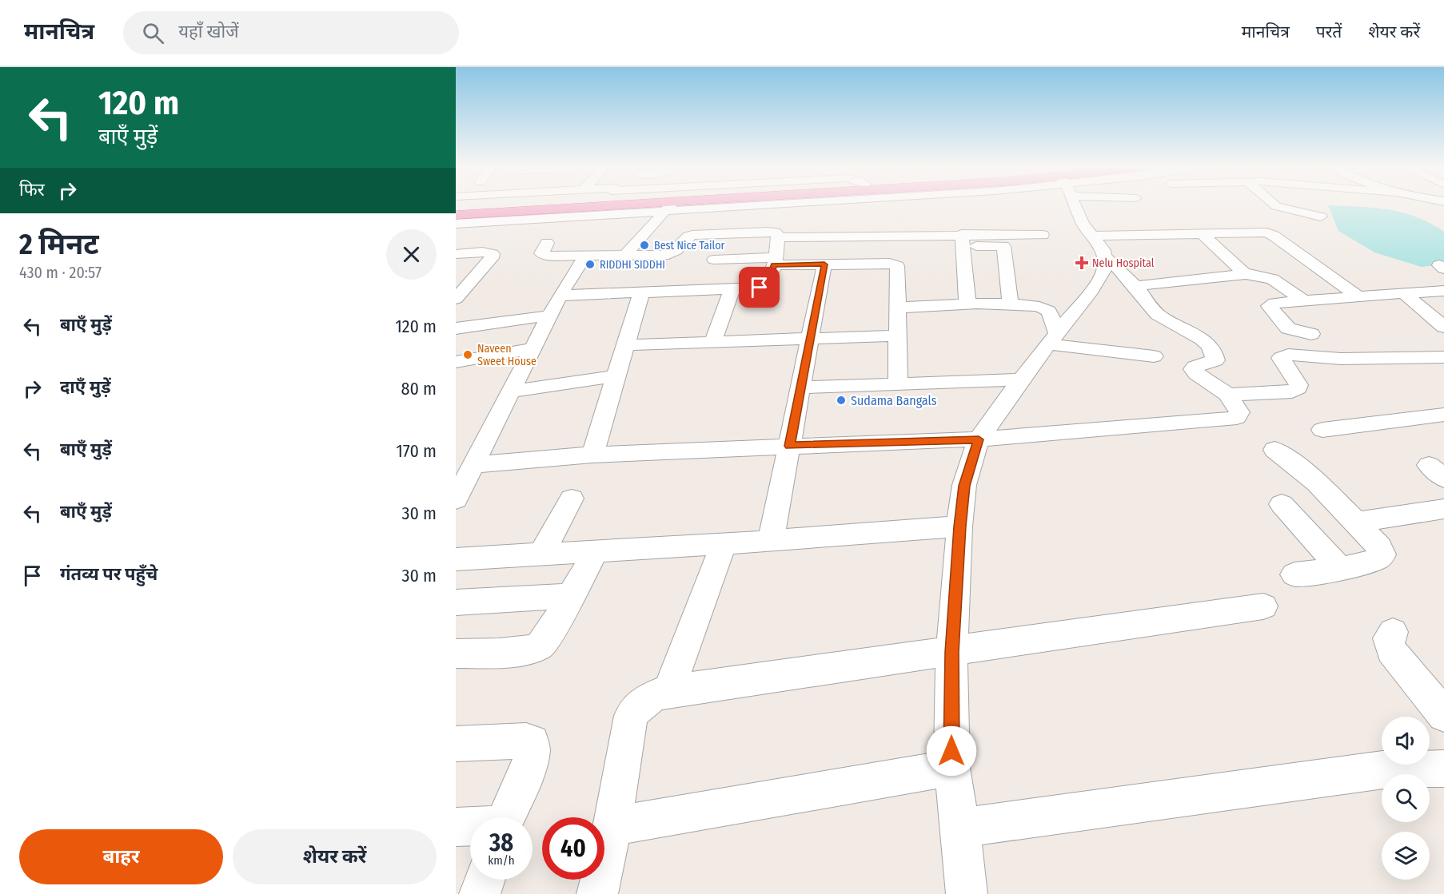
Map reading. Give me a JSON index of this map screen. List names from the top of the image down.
{
  "places": {
    "other": [
      "Best Nice Tailor",
      "RIDDHI SIDDHI",
      "Naveen Sweet House",
      "Sudama Bangals"
    ],
    "health": ["Nelu Hospital"]
  },
  "page": {
    "header": "मानचित्र",
    "search": "यहाँ खोजें",
    "nav": ["मानचित्र", "परतें", "शेयर करें"],
    "turn": ["120 m", "बाएँ मुड़ें"],
    "then": "फिर",
    "heading": ["2 मिनट", "430 m · 20:57"],
    "list": [
      {
        "name": "बाएँ मुड़ें",
        "value": "120 m"
      },
      {
        "name": "दाएँ मुड़ें",
        "value": "80 m"
      },
      {
        "name": "बाएँ मुड़ें",
        "value": "170 m"
      },
      {
        "name": "बाएँ मुड़ें",
        "value": "30 m"
      },
      {
        "name": "गंतव्य पर पहुँचे",
        "value": "30 m"
      }
    ],
    "speed": "38 km/h",
    "limit": "40",
    "buttons": ["बाहर", "शेयर करें"]
  }
}
